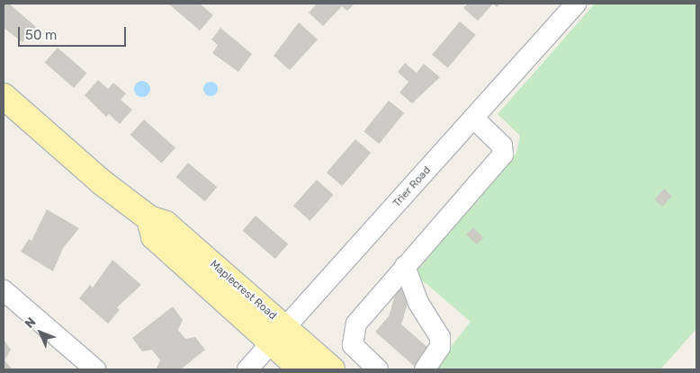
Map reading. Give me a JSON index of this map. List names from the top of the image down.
{
  "streets": {
    "main road": ["Maplecrest Road"],
    "street": ["Trier Road"]
  },
  "crossings": [
    ["Trier Road", "Maplecrest Road"]
  ],
  "scale_bar": "50 m",
  "north": "top left"
}
